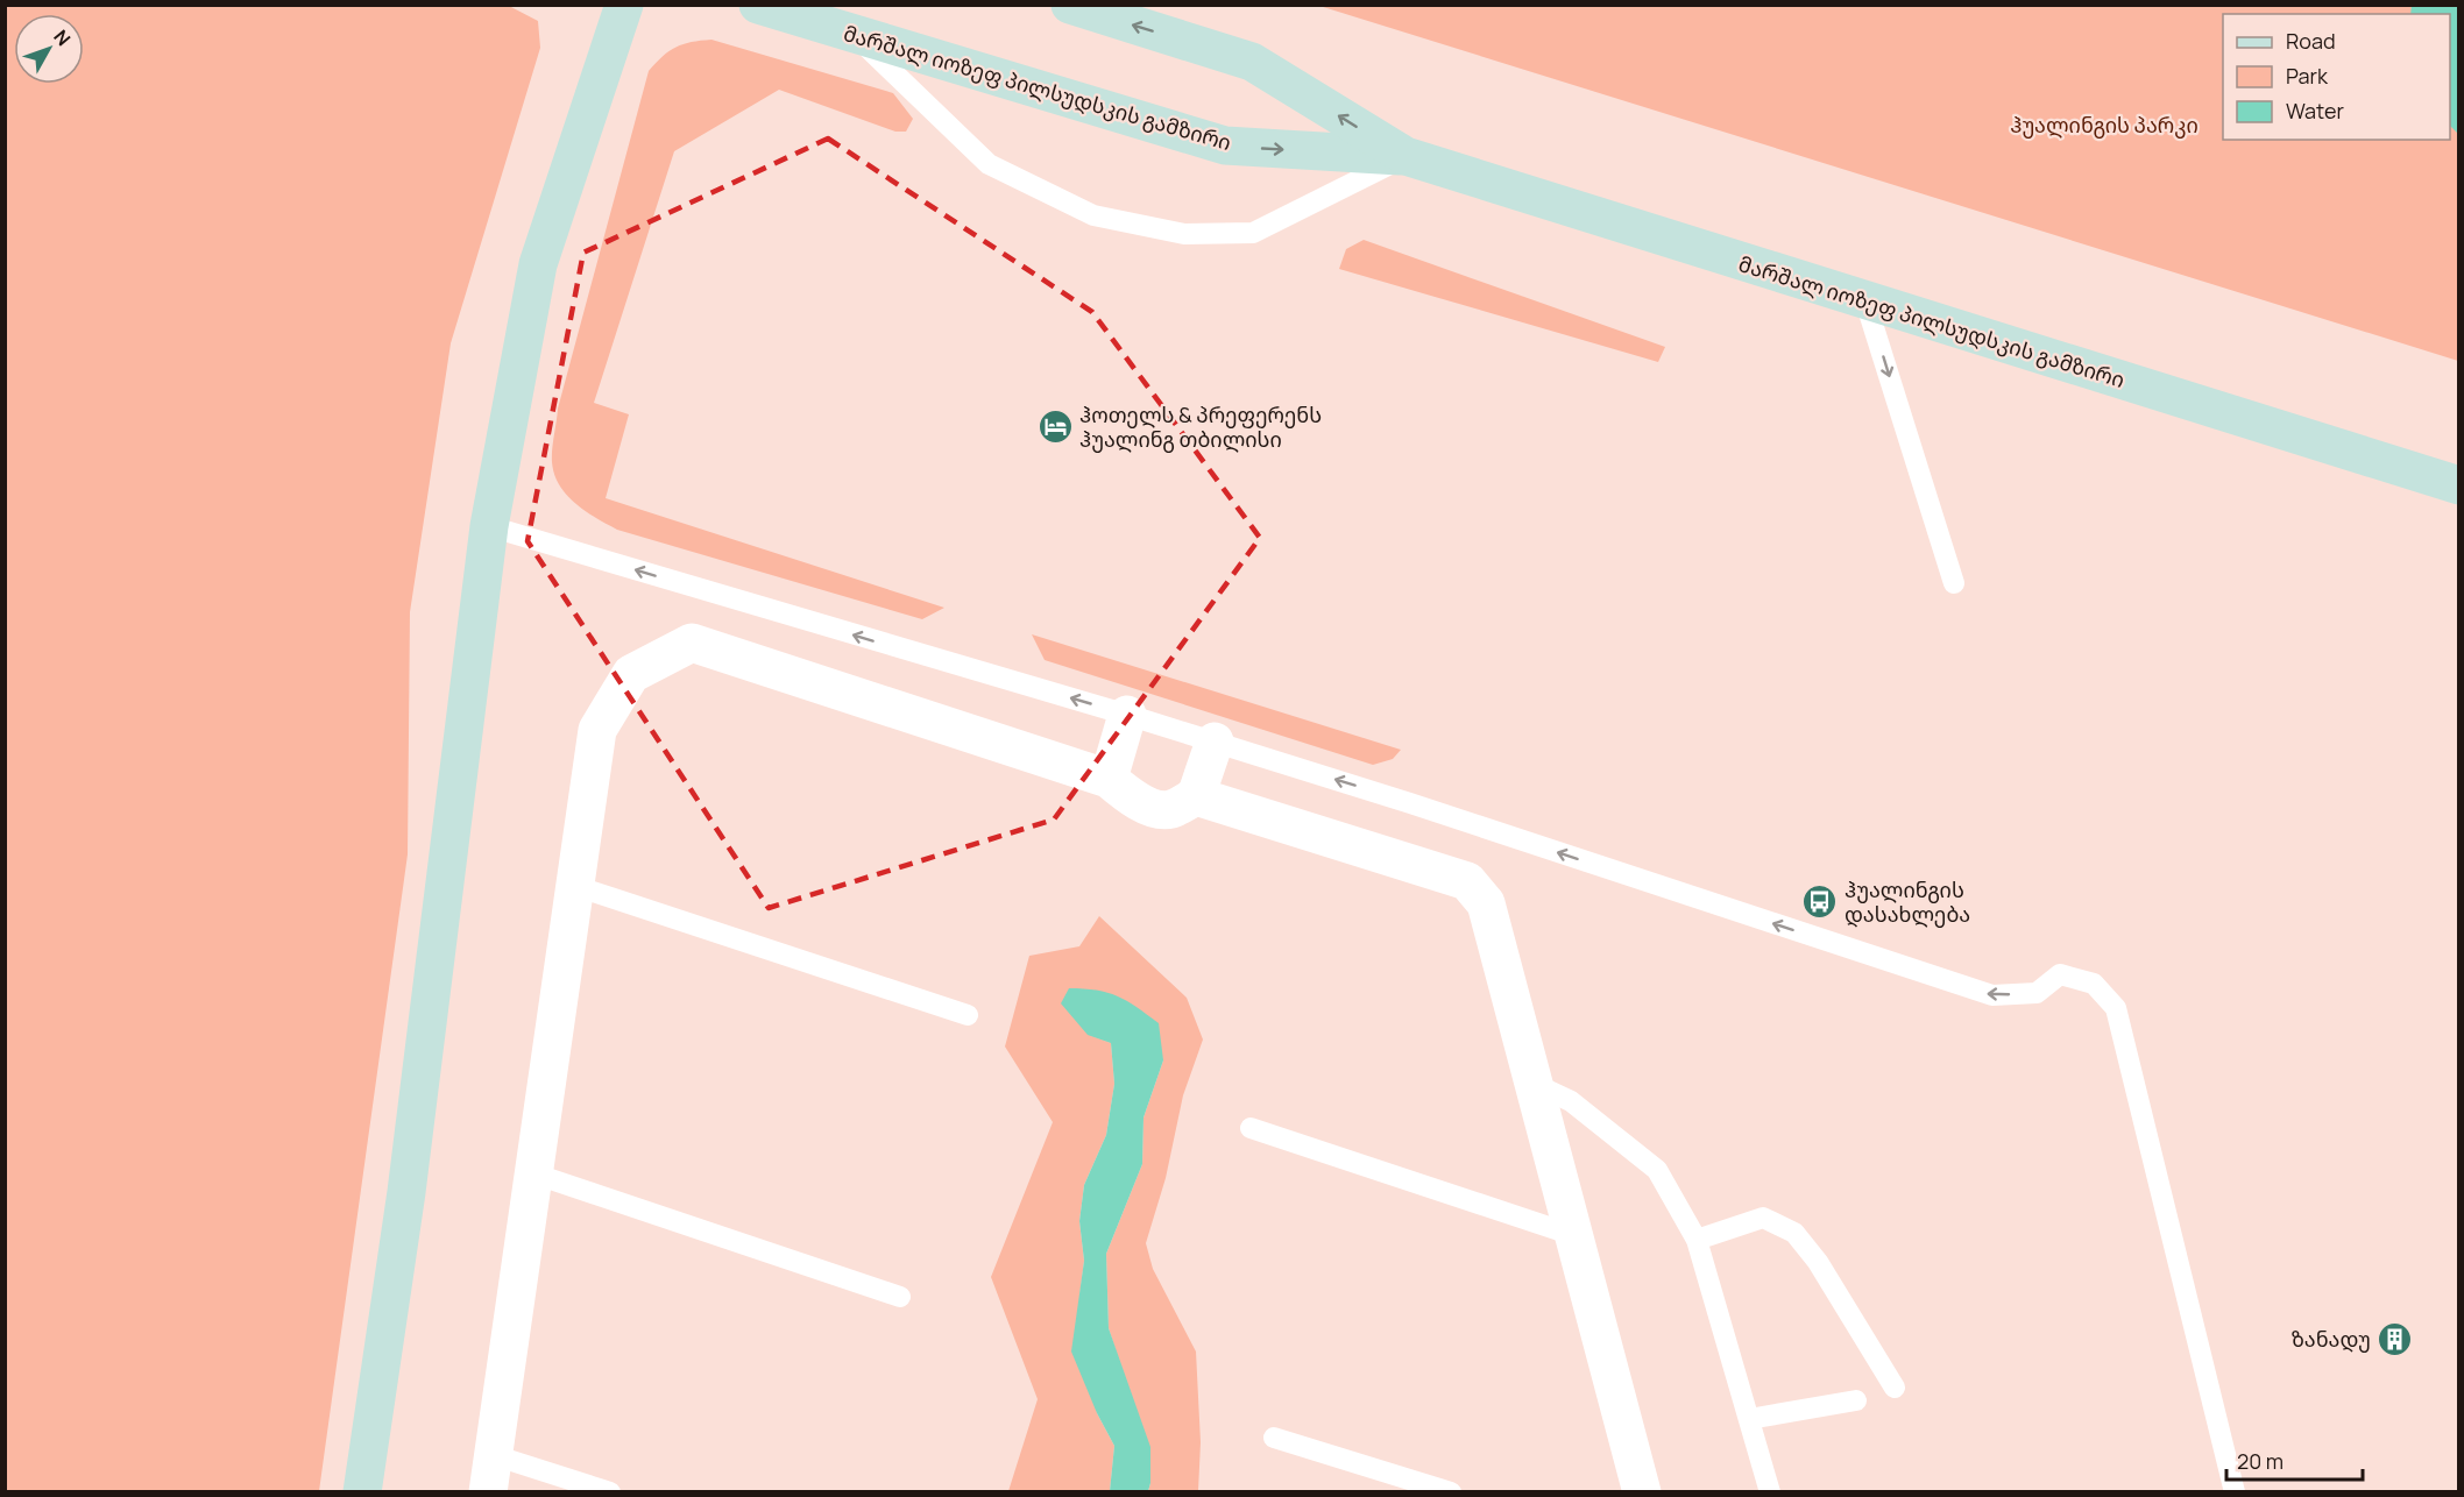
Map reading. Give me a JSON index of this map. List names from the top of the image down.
{
  "streets": {
    "main road": ["მარშალ იოზეფ პილსუდსკის გამზირი"]
  },
  "parks": ["ჰუალინგის პარკი"],
  "places": {
    "hotel": ["ჰოთელს & პრეფერენს ჰუალინგ თბილისი"],
    "bus stop": ["ჰუალინგის დასახლება"],
    "building": ["ზანადუ"]
  },
  "legend": ["Road", "Park", "Water"],
  "scale_bar": "20 m",
  "north": "top right"
}
